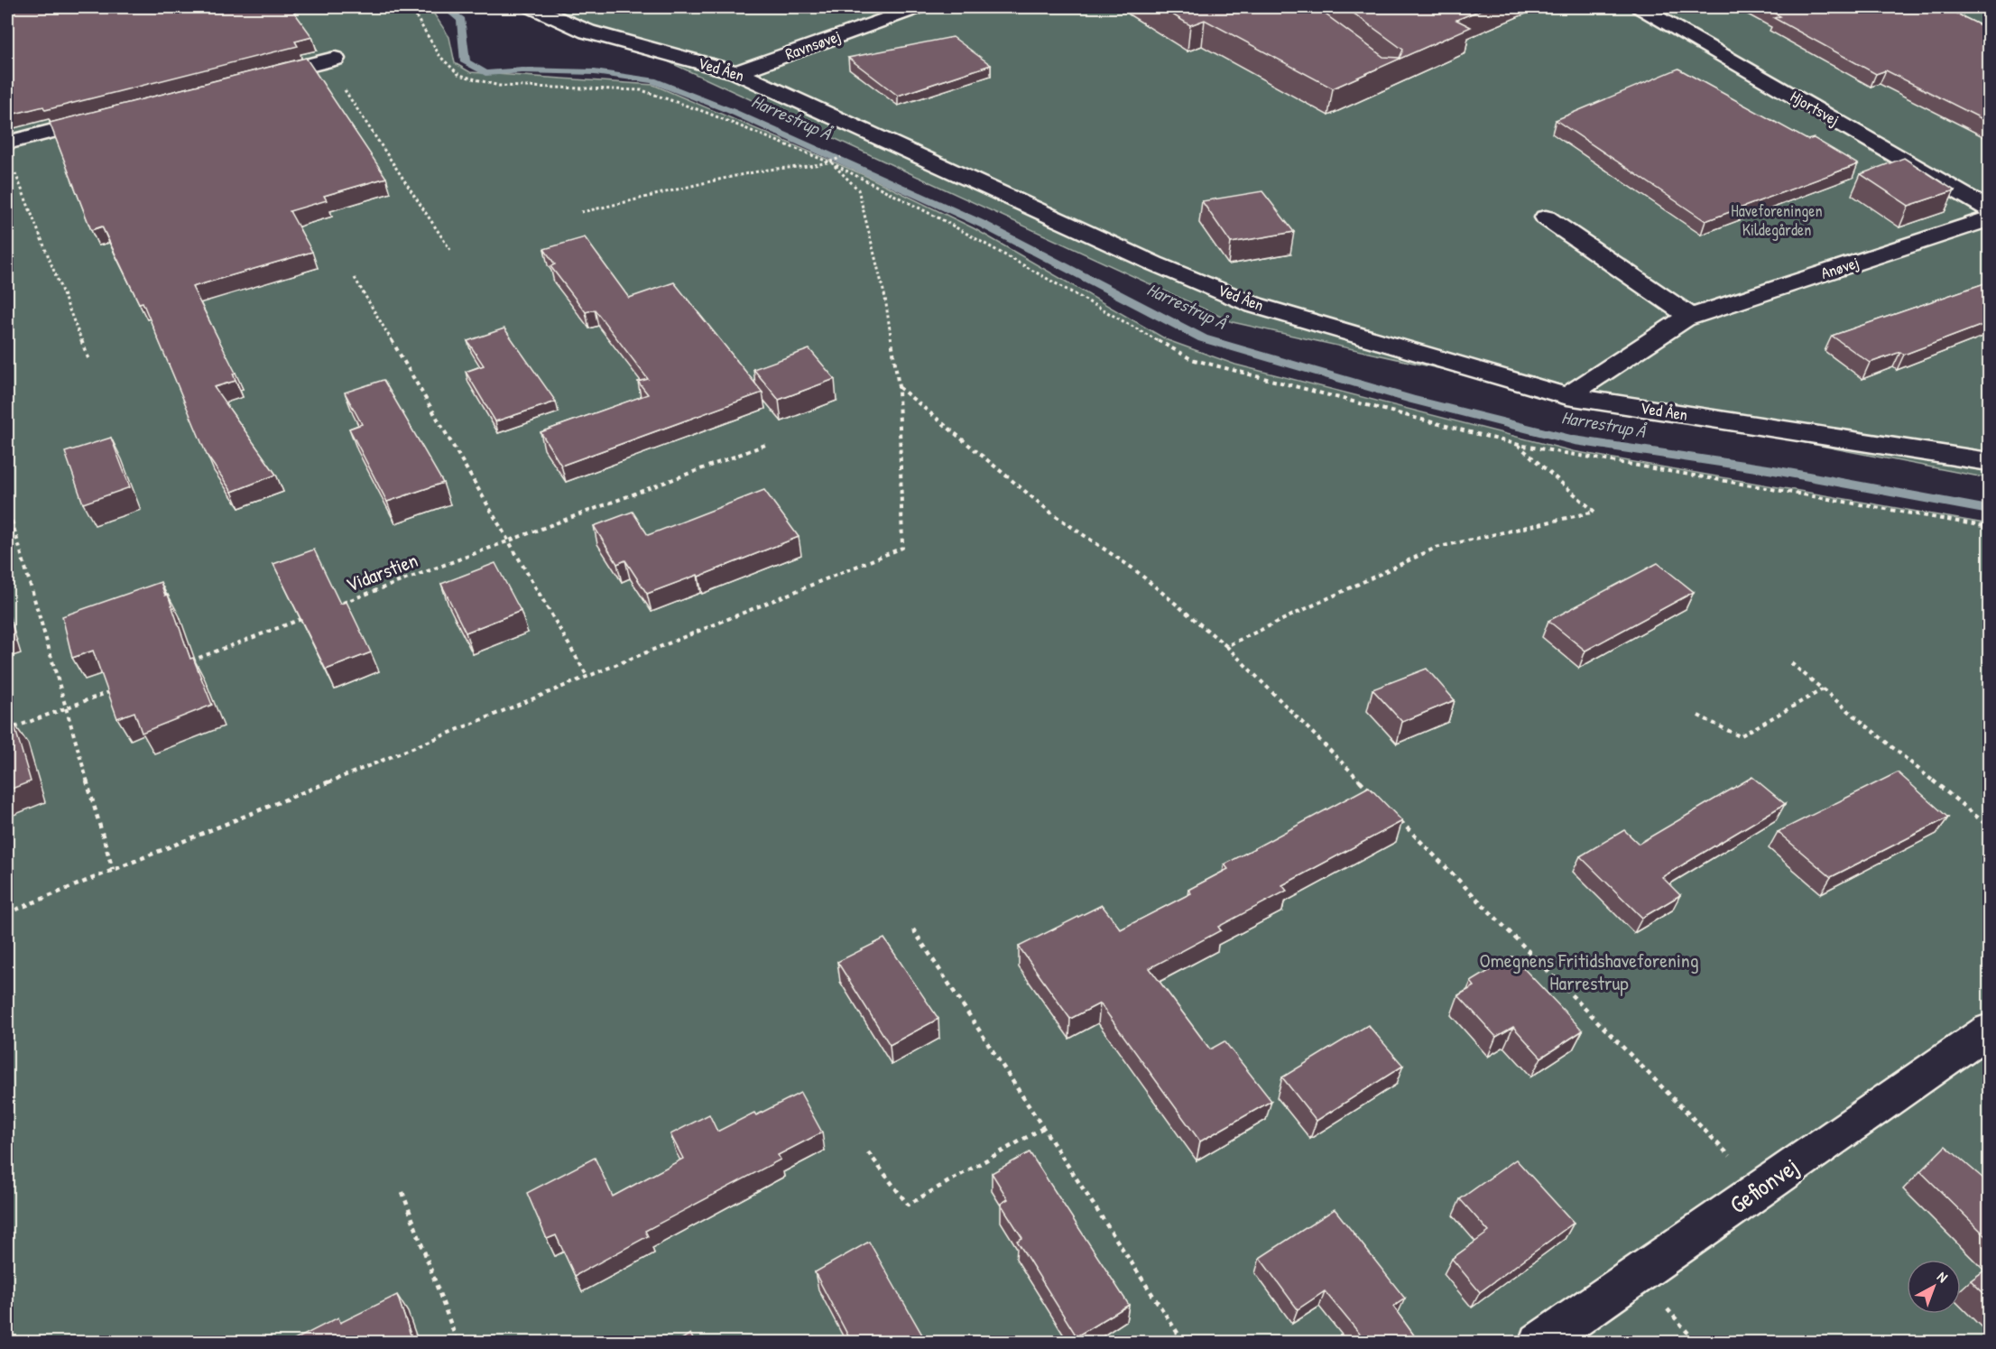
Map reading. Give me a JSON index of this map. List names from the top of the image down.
{
  "streets": {
    "lane": [
      "Ravnsøvej",
      "Ved Åen",
      "Hjortsvej",
      "Anøvej",
      "Gefionvej"
    ],
    "path": ["Vidarstien"]
  },
  "crossings": [
    ["Ravnsøvej", "Ved Åen"],
    ["Ved Åen", "Anøvej"]
  ],
  "water": ["Harrestrup Å"],
  "parks": ["Haveforeningen Kildegården", "Omegnens Fritidshaveforening Harrestrup"],
  "north": "top right"
}
